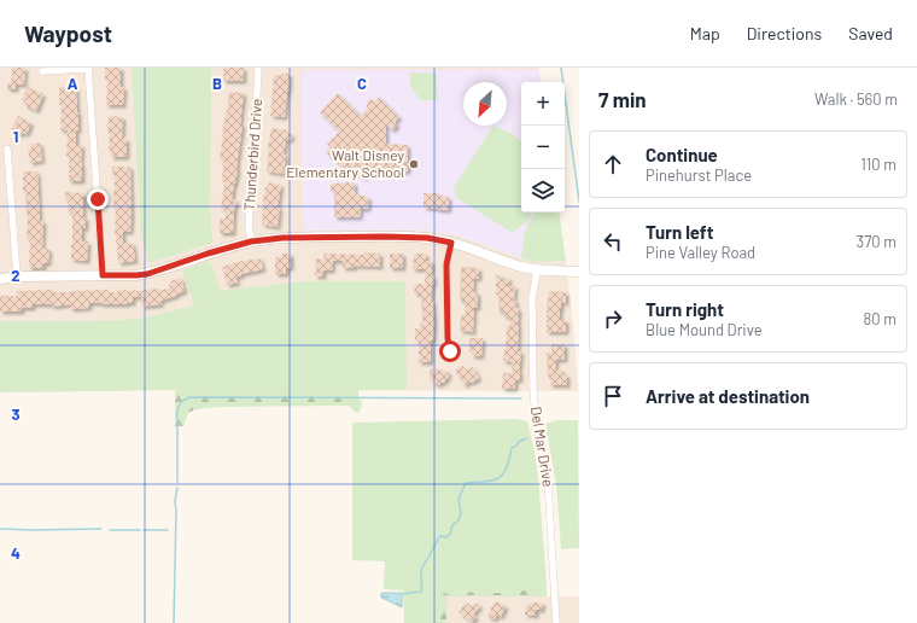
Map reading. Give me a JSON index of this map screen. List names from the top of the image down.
{
  "streets": {
    "street": ["Thunderbird Drive", "Del Mar Drive"]
  },
  "places": ["Walt Disney Elementary School"],
  "north": "bottom left",
  "page": {
    "header": "Waypost",
    "nav": ["Map", "Directions", "Saved"],
    "heading": ["7 min", "Walk · 560 m"],
    "map_buttons": ["+", "−"],
    "list": [
      ["Continue", "Pinehurst Place", "110 m"],
      ["Turn left", "Pine Valley Road", "370 m"],
      ["Turn right", "Blue Mound Drive", "80 m"],
      "Arrive at destination"
    ]
  },
  "grid": {
    "columns": ["A", "B", "C"],
    "rows": [
      "1",
      "2",
      "3",
      "4"
    ]
  }
}
